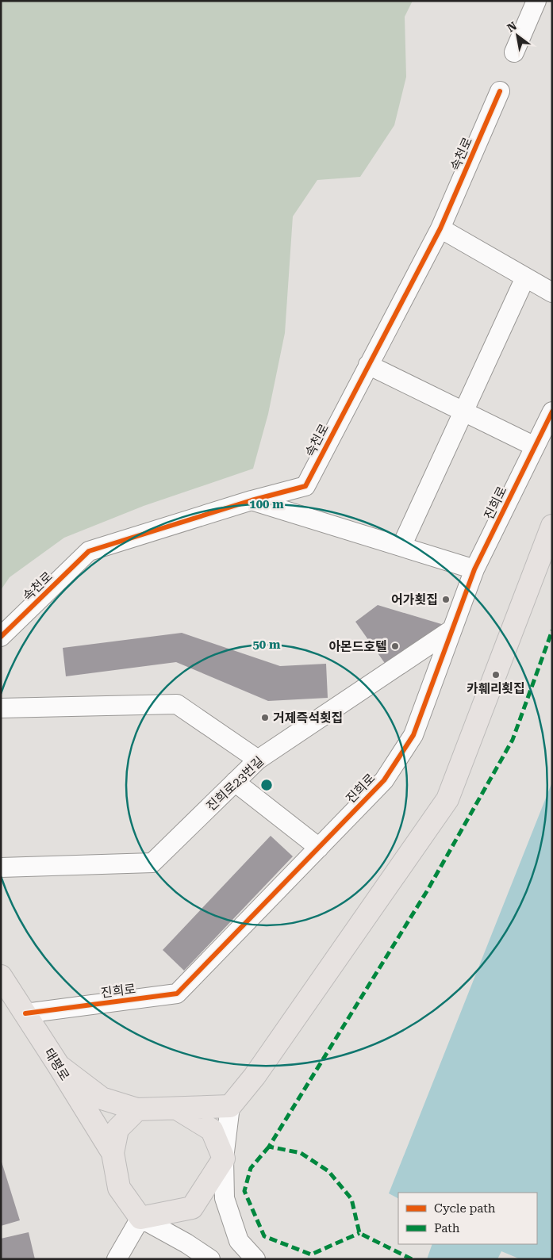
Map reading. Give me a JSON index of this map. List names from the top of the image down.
{
  "streets": {
    "main road": ["태평로"],
    "street": ["속천로", "진희로", "진희로23번길"]
  },
  "crossings": [
    ["진희로", "진희로23번길"],
    ["진희로", "태평로"]
  ],
  "places": [
    "어가횟집",
    "아몬드호텔",
    "카훼리횟집",
    "거제즉석횟집"
  ],
  "legend": ["Cycle path", "Path"],
  "north": "top left",
  "rings": ["100 m", "50 m"]
}
